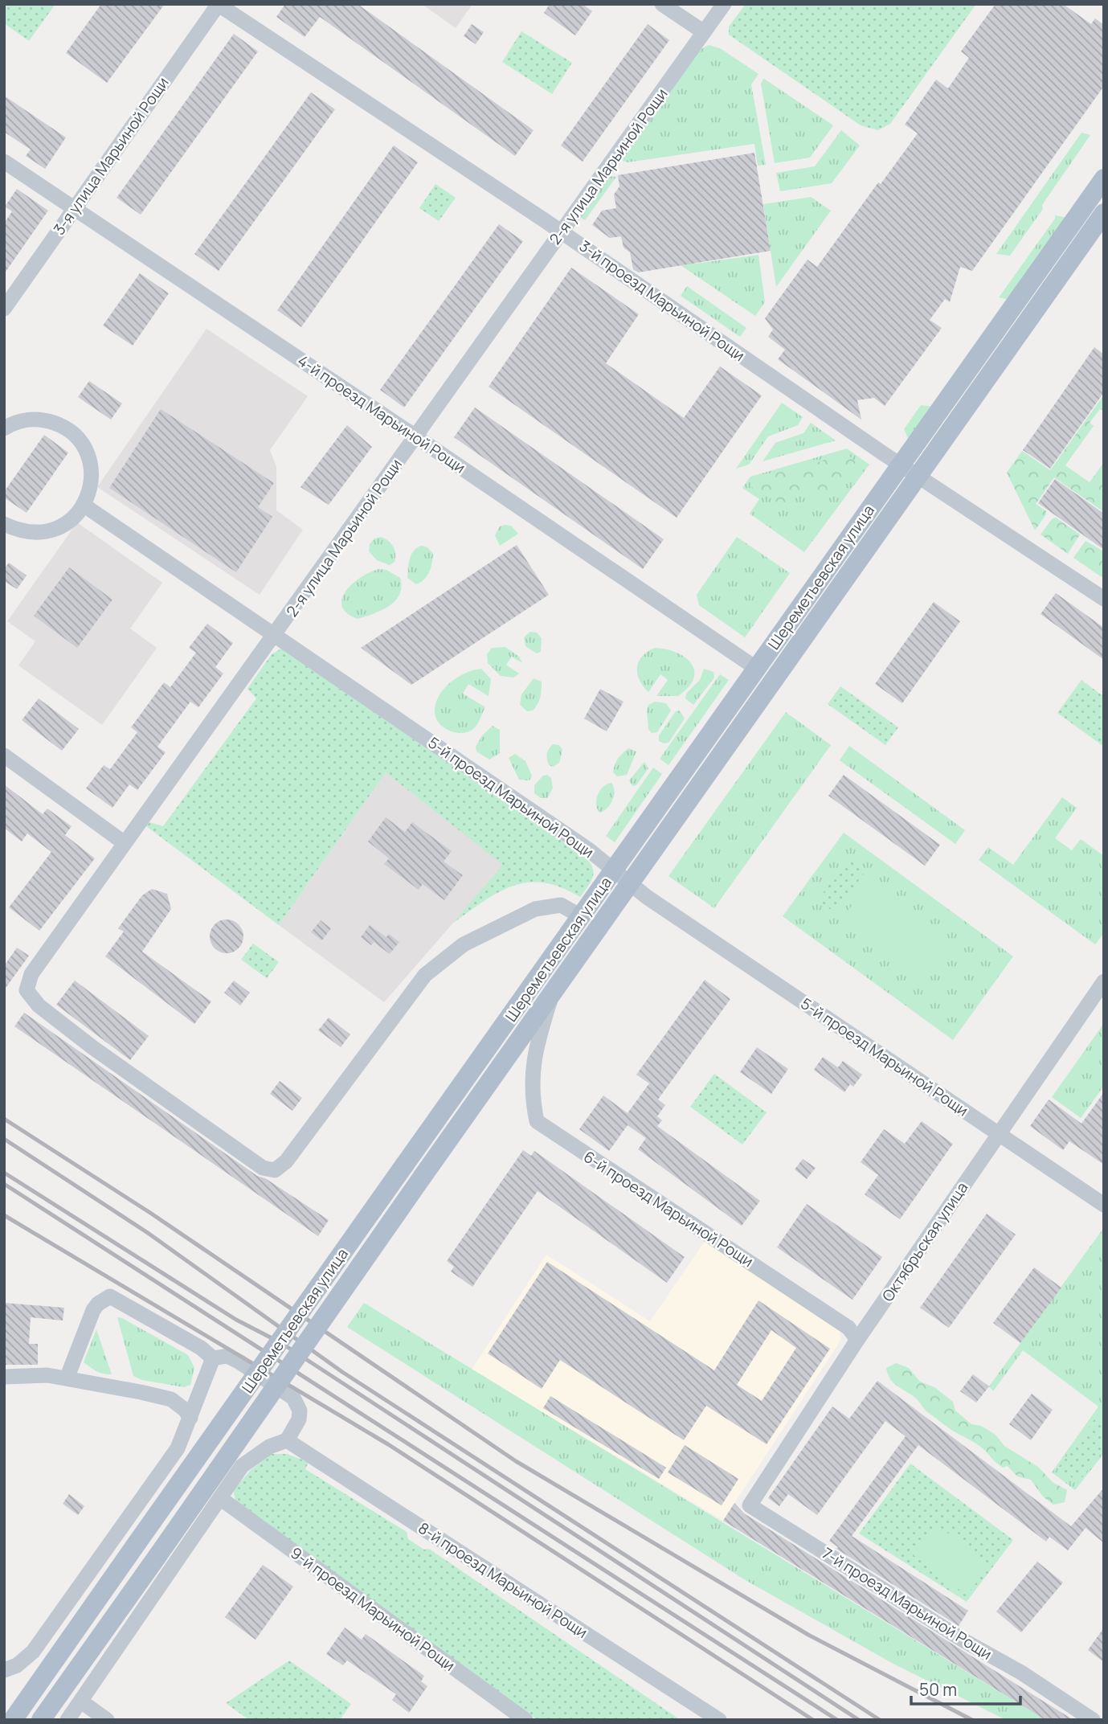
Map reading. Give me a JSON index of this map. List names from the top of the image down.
{
  "streets": {
    "main road": ["Шереметьевская улица"],
    "street": [
      "3-я улица Марьиной Рощи",
      "2-я улица Марьиной Рощи",
      "3-й проезд Марьиной Рощи",
      "4-й проезд Марьиной Рощи",
      "5-й проезд Марьиной Рощи",
      "6-й проезд Марьиной Рощи",
      "Октябрьская улица",
      "8-й проезд Марьиной Рощи",
      "7-й проезд Марьиной Рощи",
      "9-й проезд Марьиной Рощи"
    ]
  },
  "crossings": [
    ["3-я улица Марьиной Рощи", "3-й проезд Марьиной Рощи"],
    ["3-я улица Марьиной Рощи", "4-й проезд Марьиной Рощи"],
    ["2-я улица Марьиной Рощи", "3-й проезд Марьиной Рощи"],
    ["2-я улица Марьиной Рощи", "4-й проезд Марьиной Рощи"],
    ["2-я улица Марьиной Рощи", "Шереметьевская улица"],
    ["2-я улица Марьиной Рощи", "5-й проезд Марьиной Рощи"],
    ["3-й проезд Марьиной Рощи", "Шереметьевская улица"],
    ["4-й проезд Марьиной Рощи", "Шереметьевская улица"],
    ["Шереметьевская улица", "5-й проезд Марьиной Рощи"],
    ["Шереметьевская улица", "6-й проезд Марьиной Рощи"],
    ["5-й проезд Марьиной Рощи", "Октябрьская улица"],
    ["6-й проезд Марьиной Рощи", "Октябрьская улица"],
    ["Октябрьская улица", "7-й проезд Марьиной Рощи"]
  ],
  "scale_bar": "50 m"
}
